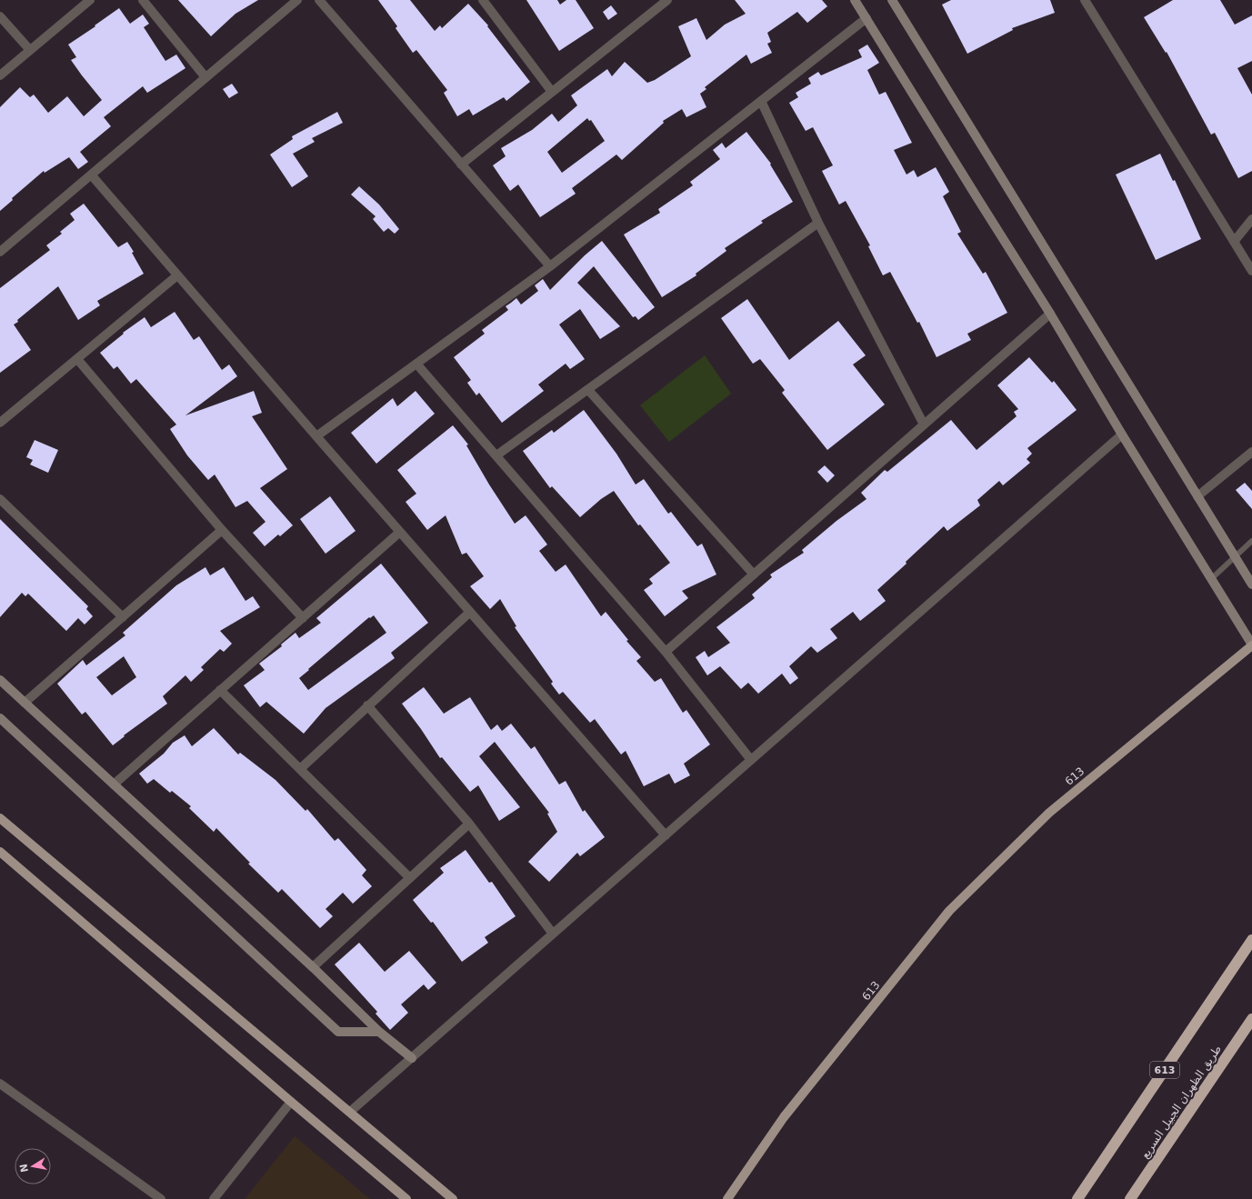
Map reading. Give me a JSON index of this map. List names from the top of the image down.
{
  "streets": {
    "highway": ["613", "طريق الظهران الجبيل السريع"]
  },
  "north": "left"
}
